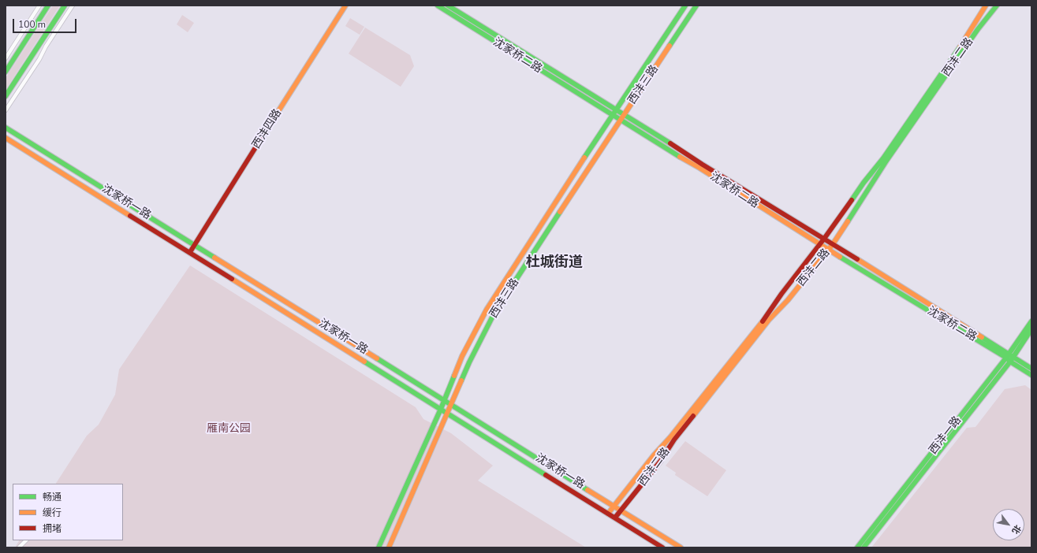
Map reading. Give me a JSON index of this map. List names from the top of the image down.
{
  "streets": {
    "street": [
      "沈家桥二路",
      "西沣二路",
      "西沣三路",
      "西沣四路",
      "沈家桥一路",
      "西沣一路"
    ]
  },
  "crossings": [
    ["沈家桥二路", "西沣二路"],
    ["沈家桥二路", "西沣三路"],
    ["沈家桥二路", "西沣一路"],
    ["西沣二路", "沈家桥一路"],
    ["西沣三路", "沈家桥一路"],
    ["西沣四路", "沈家桥一路"]
  ],
  "districts": ["杜城街道"],
  "parks": ["雁南公园"],
  "legend": ["畅通", "缓行", "拥堵"],
  "scale_bar": "100 m",
  "north": "bottom right"
}
